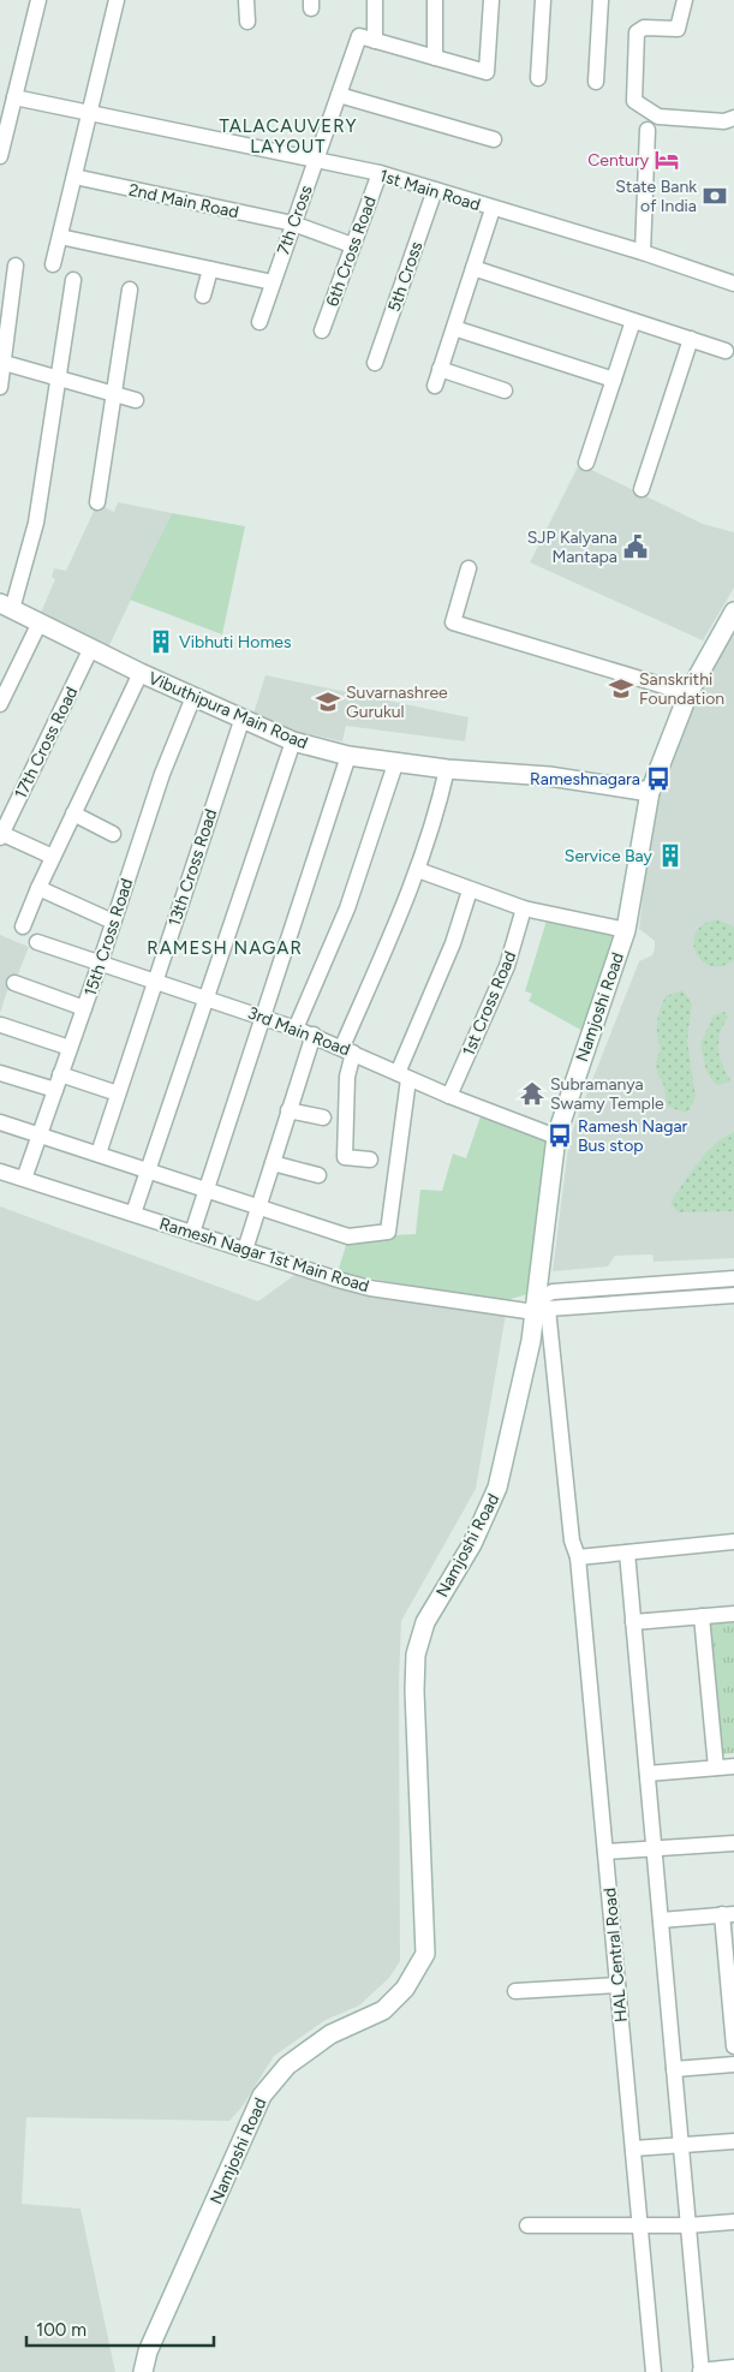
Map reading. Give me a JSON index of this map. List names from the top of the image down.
{
  "streets": {
    "main road": ["Vibuthipura Main Road", "Namjoshi Road"],
    "street": [
      "1st Main Road",
      "2nd Main Road",
      "7th Cross",
      "6th Cross Road",
      "5th Cross",
      "17th Cross Road",
      "13th Cross Road",
      "15th Cross Road",
      "1st Cross Road",
      "3rd Main Road",
      "Ramesh Nagar 1st Main Road",
      "HAL Central Road"
    ]
  },
  "crossings": [
    ["1st Main Road", "7th Cross"],
    ["1st Main Road", "6th Cross Road"],
    ["1st Main Road", "5th Cross"],
    ["2nd Main Road", "7th Cross"],
    ["2nd Main Road", "6th Cross Road"],
    ["Vibuthipura Main Road", "17th Cross Road"],
    ["Vibuthipura Main Road", "13th Cross Road"],
    ["Vibuthipura Main Road", "15th Cross Road"],
    ["Vibuthipura Main Road", "Namjoshi Road"],
    ["13th Cross Road", "3rd Main Road"],
    ["15th Cross Road", "3rd Main Road"],
    ["15th Cross Road", "Ramesh Nagar 1st Main Road"],
    ["1st Cross Road", "3rd Main Road"],
    ["Namjoshi Road", "3rd Main Road"],
    ["Namjoshi Road", "Ramesh Nagar 1st Main Road"],
    ["Namjoshi Road", "HAL Central Road"],
    ["Ramesh Nagar 1st Main Road", "HAL Central Road"]
  ],
  "districts": ["TALACAUVERY LAYOUT", "RAMESH NAGAR"],
  "places": {
    "hotel": ["Century"],
    "bank": ["State Bank of India"],
    "public building": ["SJP Kalyana Mantapa"],
    "building": ["Vibhuti Homes", "Service Bay"],
    "school or university": ["Sanskrithi Foundation", "Suvarnashree Gurukul"],
    "bus stop": ["Rameshnagara", "Ramesh Nagar Bus stop"],
    "temple": ["Subramanya Swamy Temple"]
  },
  "scale_bar": "100 m"
}
